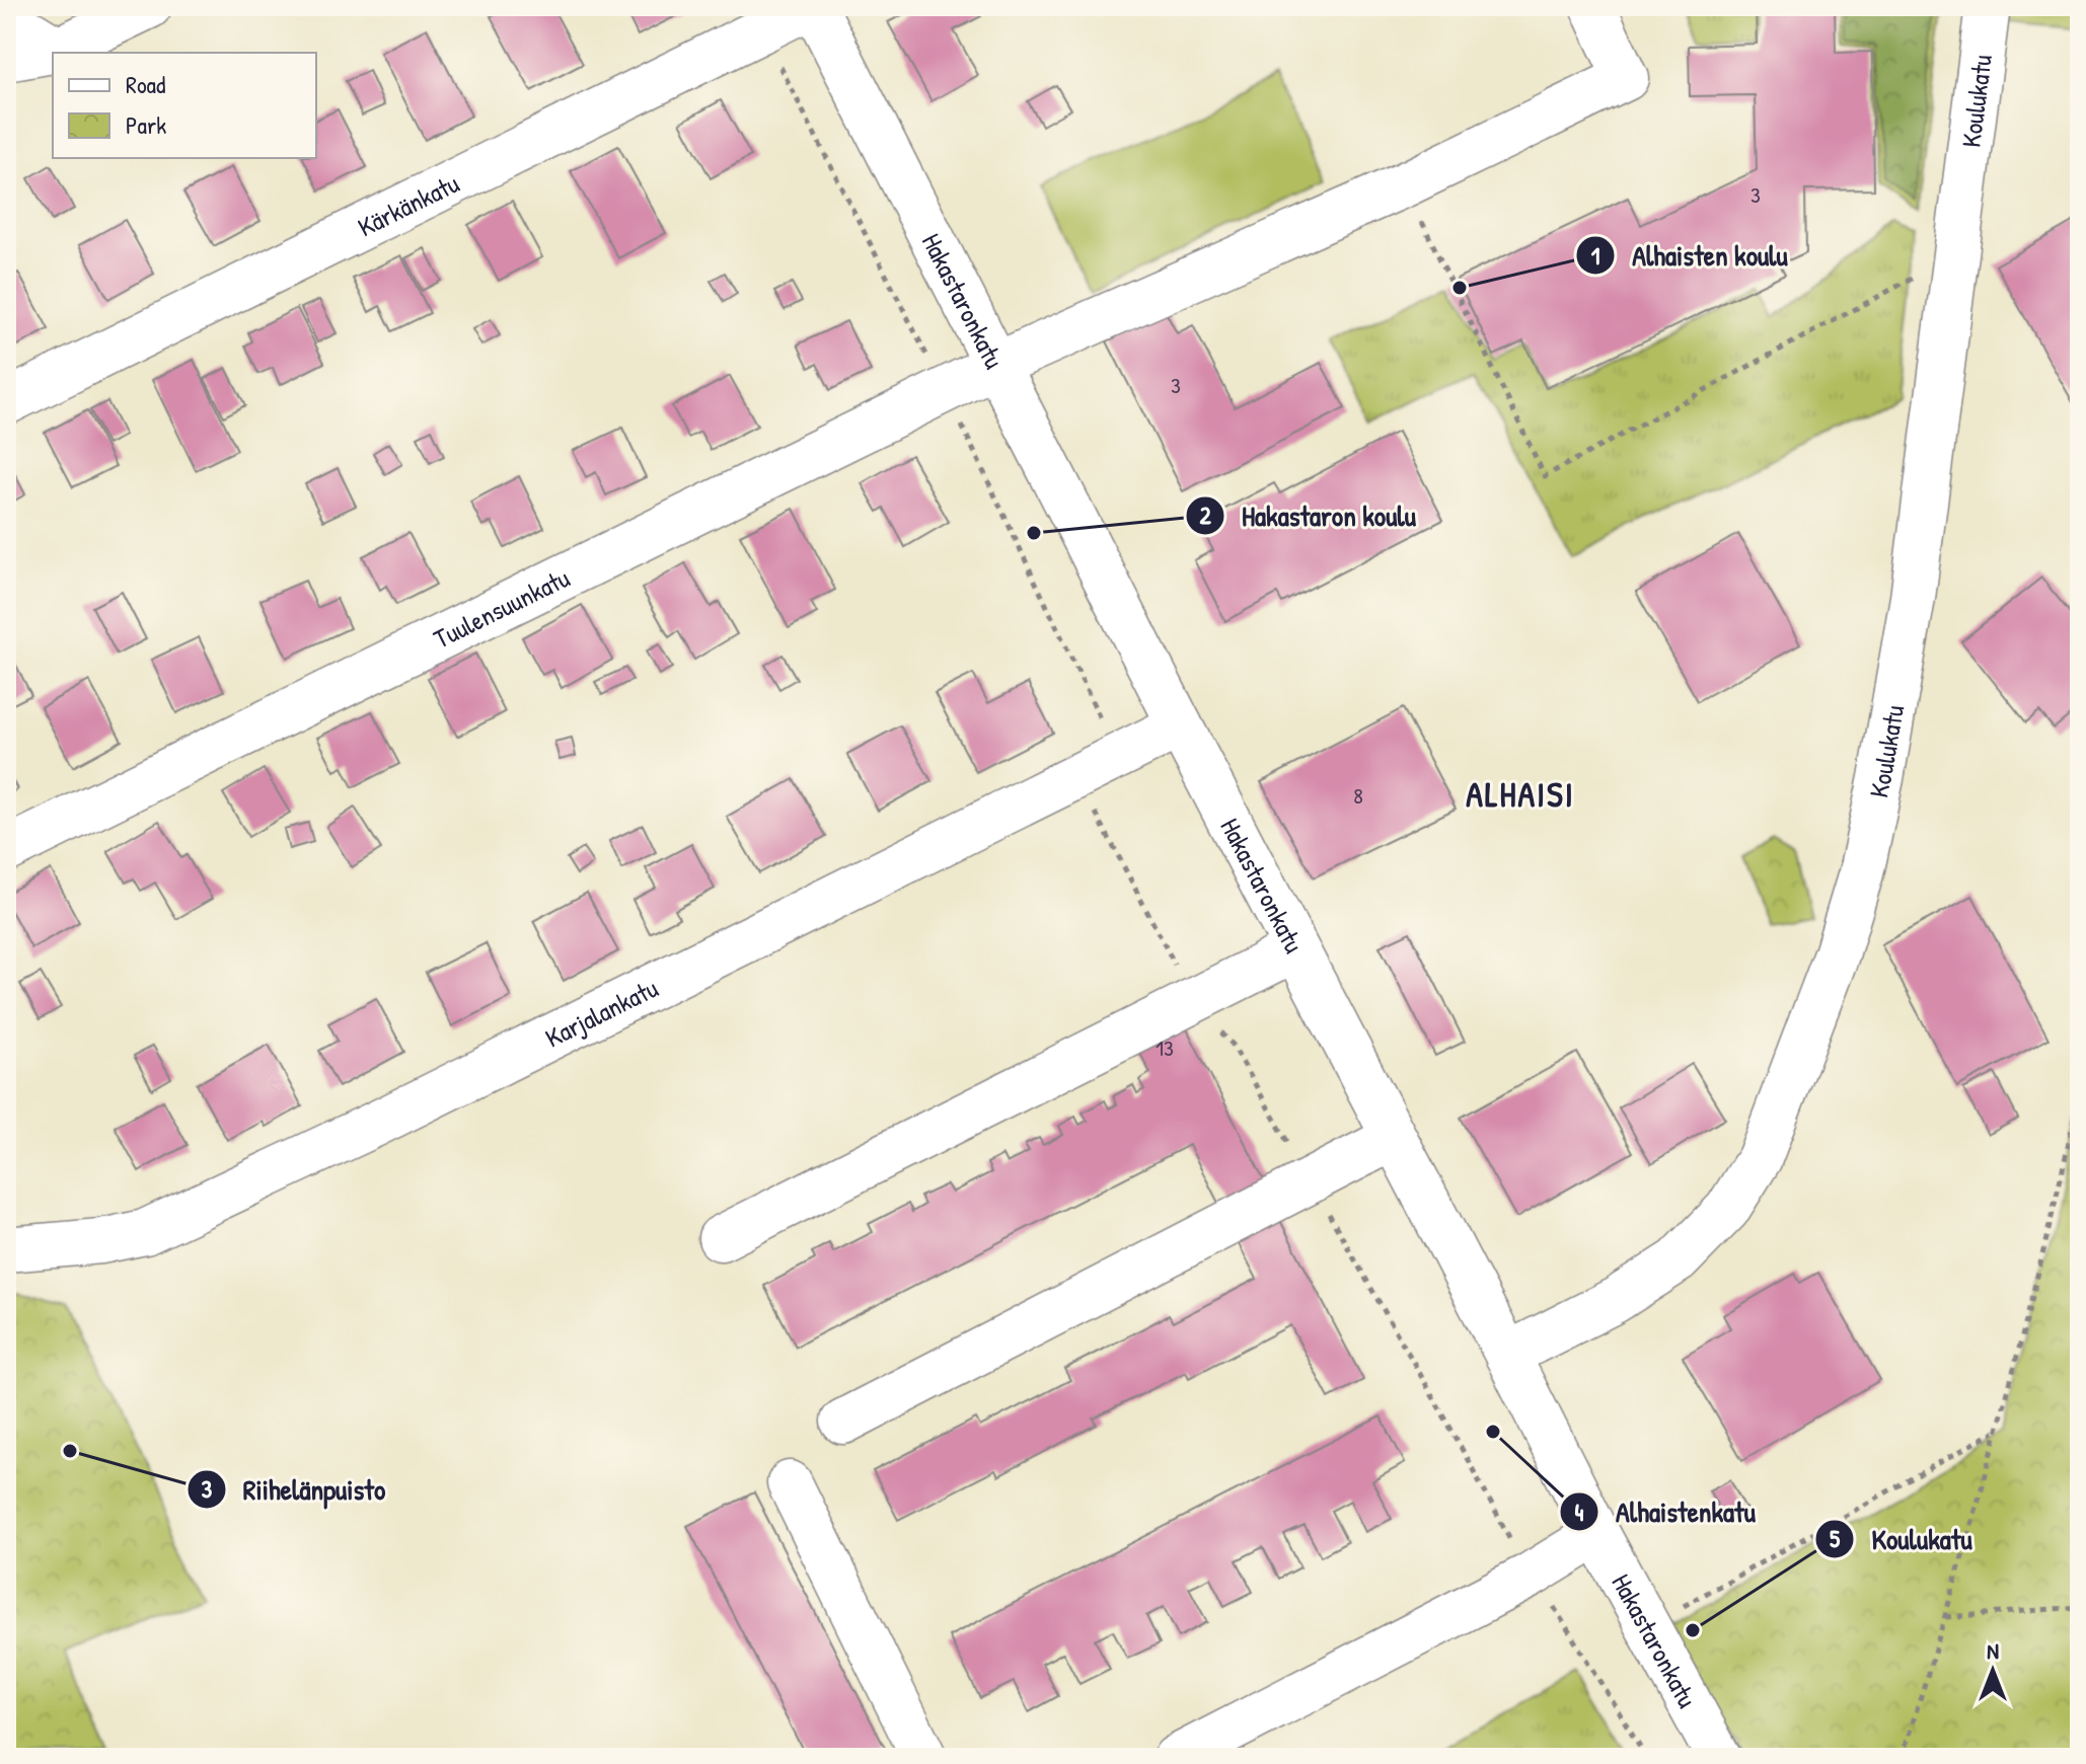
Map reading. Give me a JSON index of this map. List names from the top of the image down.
{
  "streets": {
    "street": [
      "Koulukatu",
      "Kärkänkatu",
      "Hakastaronkatu",
      "Tuulensuunkatu",
      "Karjalankatu"
    ]
  },
  "crossings": [
    ["Koulukatu", "Hakastaronkatu"],
    ["Kärkänkatu", "Hakastaronkatu"],
    ["Hakastaronkatu", "Tuulensuunkatu"],
    ["Hakastaronkatu", "Karjalankatu"]
  ],
  "districts": ["ALHAISI"],
  "places": [
    "Alhaisten koulu",
    "Hakastaron koulu",
    "Alhaistenkatu",
    "Riihelänpuisto",
    "Koulukatu"
  ],
  "house_numbers": [
    "3",
    "3",
    "8",
    "13"
  ],
  "legend": ["Road", "Park"],
  "north": "top"
}
